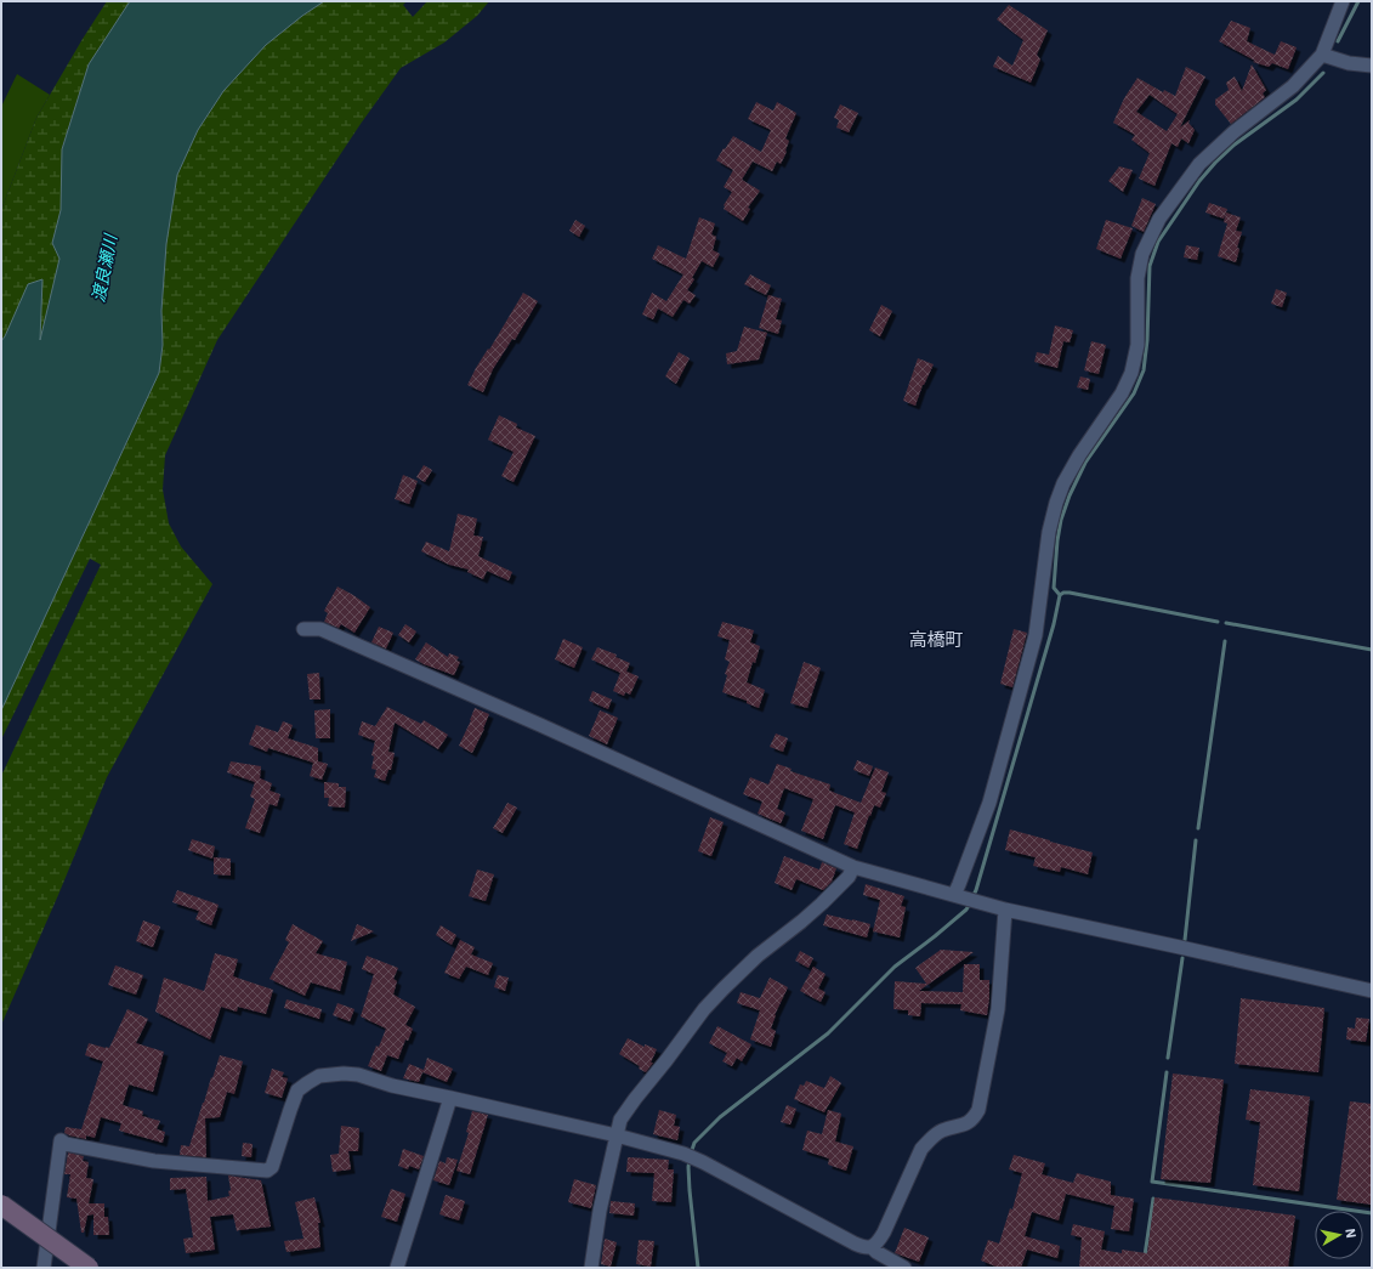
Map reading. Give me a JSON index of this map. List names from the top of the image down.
{
  "districts": ["高橋町"],
  "water": ["渡良瀬川"],
  "north": "right"
}
